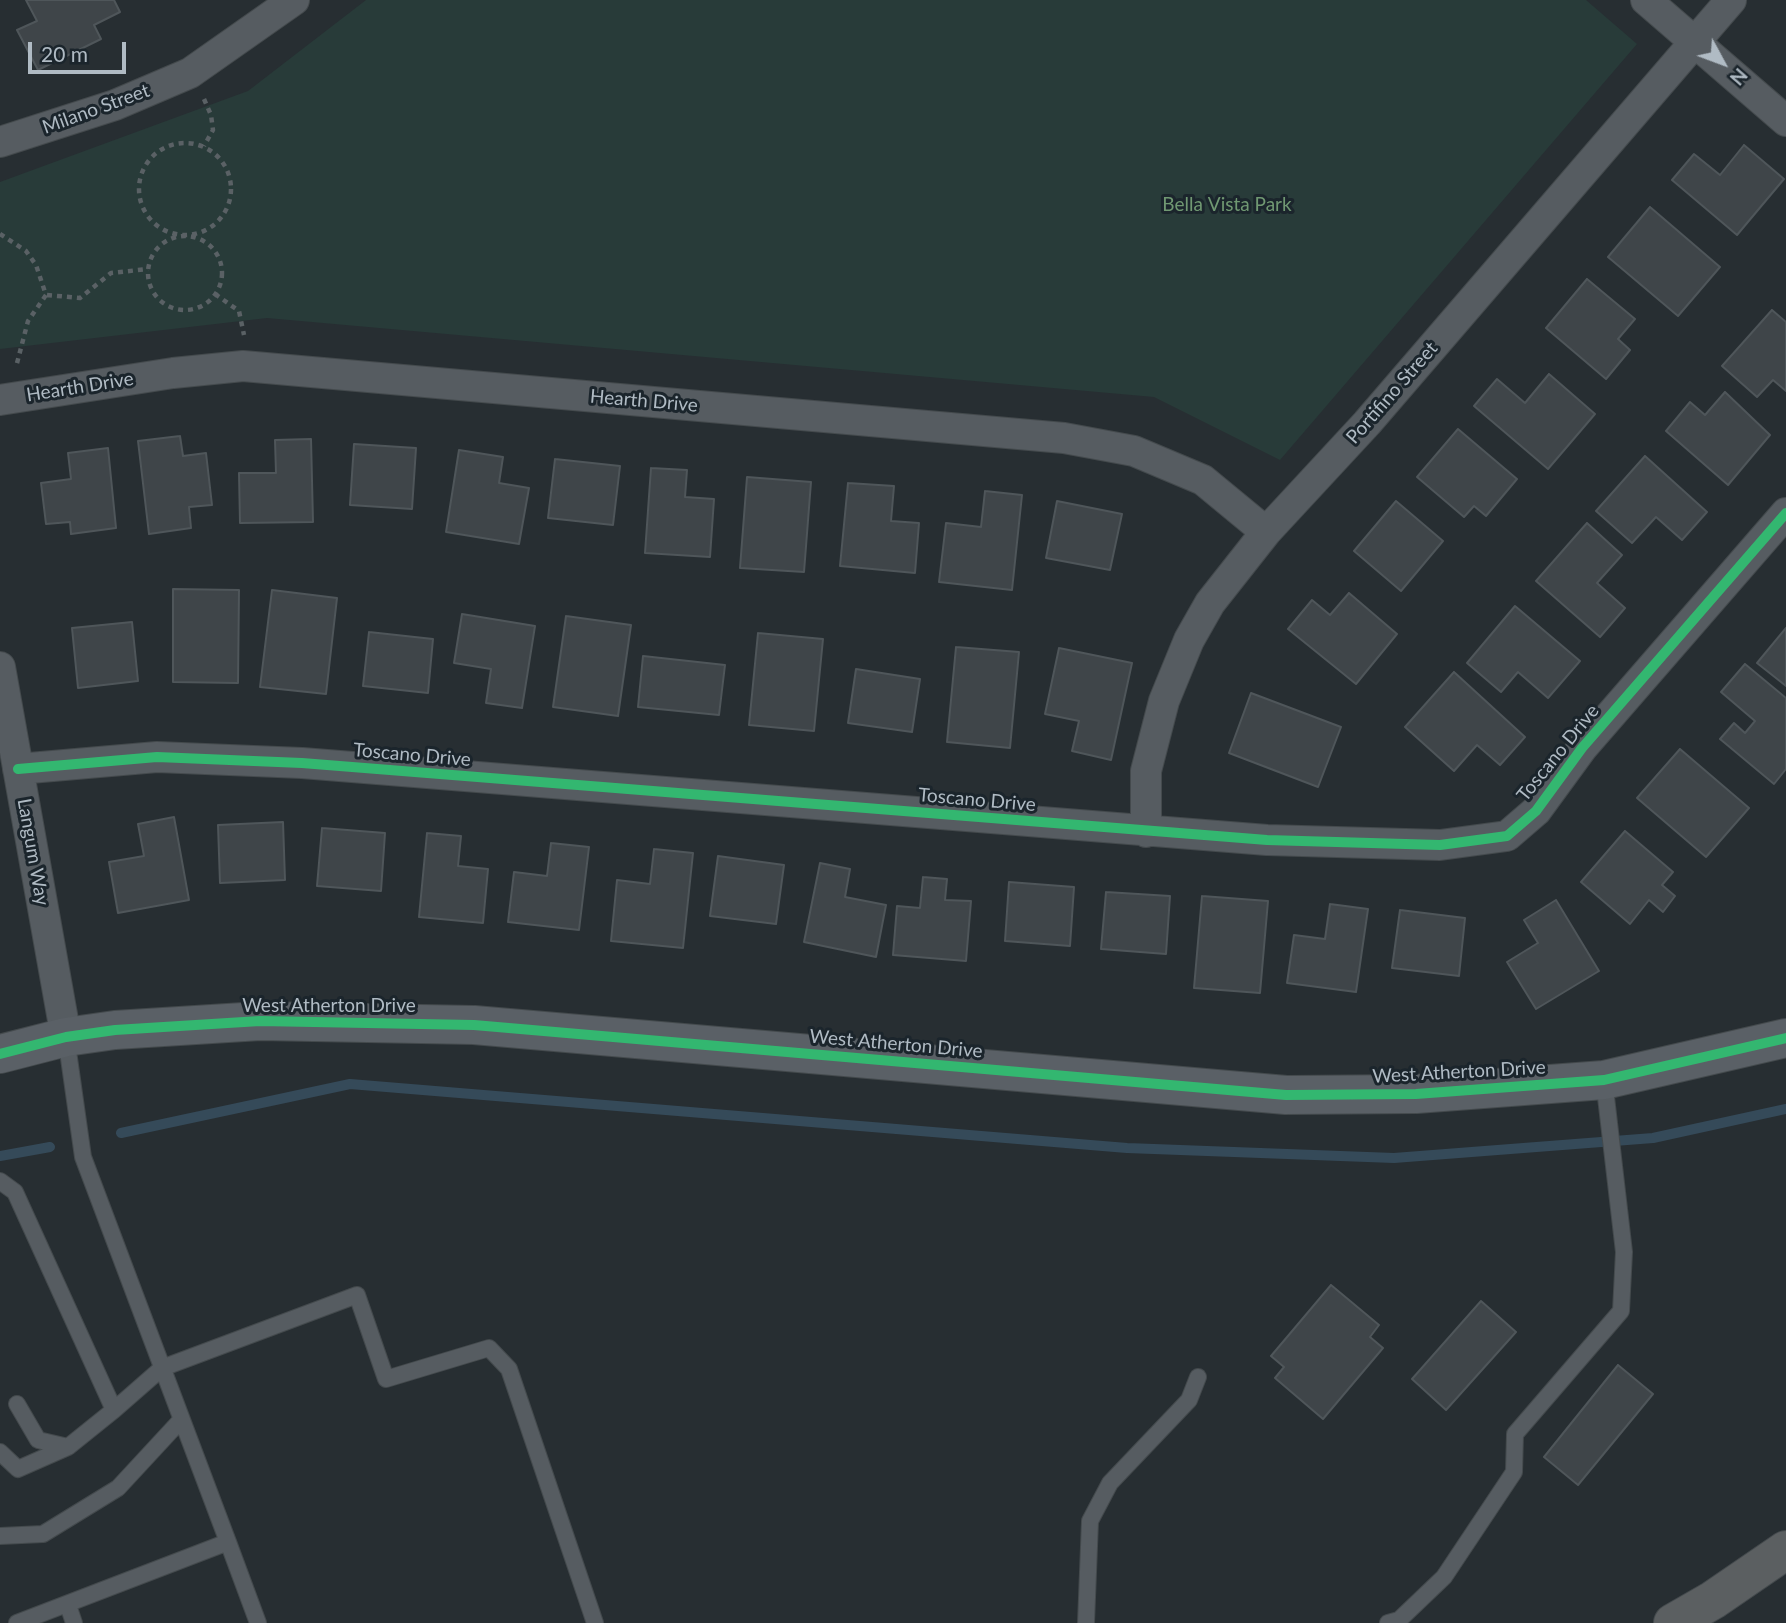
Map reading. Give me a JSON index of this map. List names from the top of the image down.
{
  "streets": {
    "street": [
      "Milano Street",
      "Hearth Drive",
      "Portifino Street",
      "Toscano Drive",
      "Langum Way",
      "West Atherton Drive"
    ]
  },
  "crossings": [
    ["Hearth Drive", "Portifino Street"],
    ["Portifino Street", "Toscano Drive"],
    ["Toscano Drive", "Langum Way"],
    ["Langum Way", "West Atherton Drive"]
  ],
  "parks": ["Bella Vista Park"],
  "scale_bar": "20 m",
  "north": "bottom right"
}
